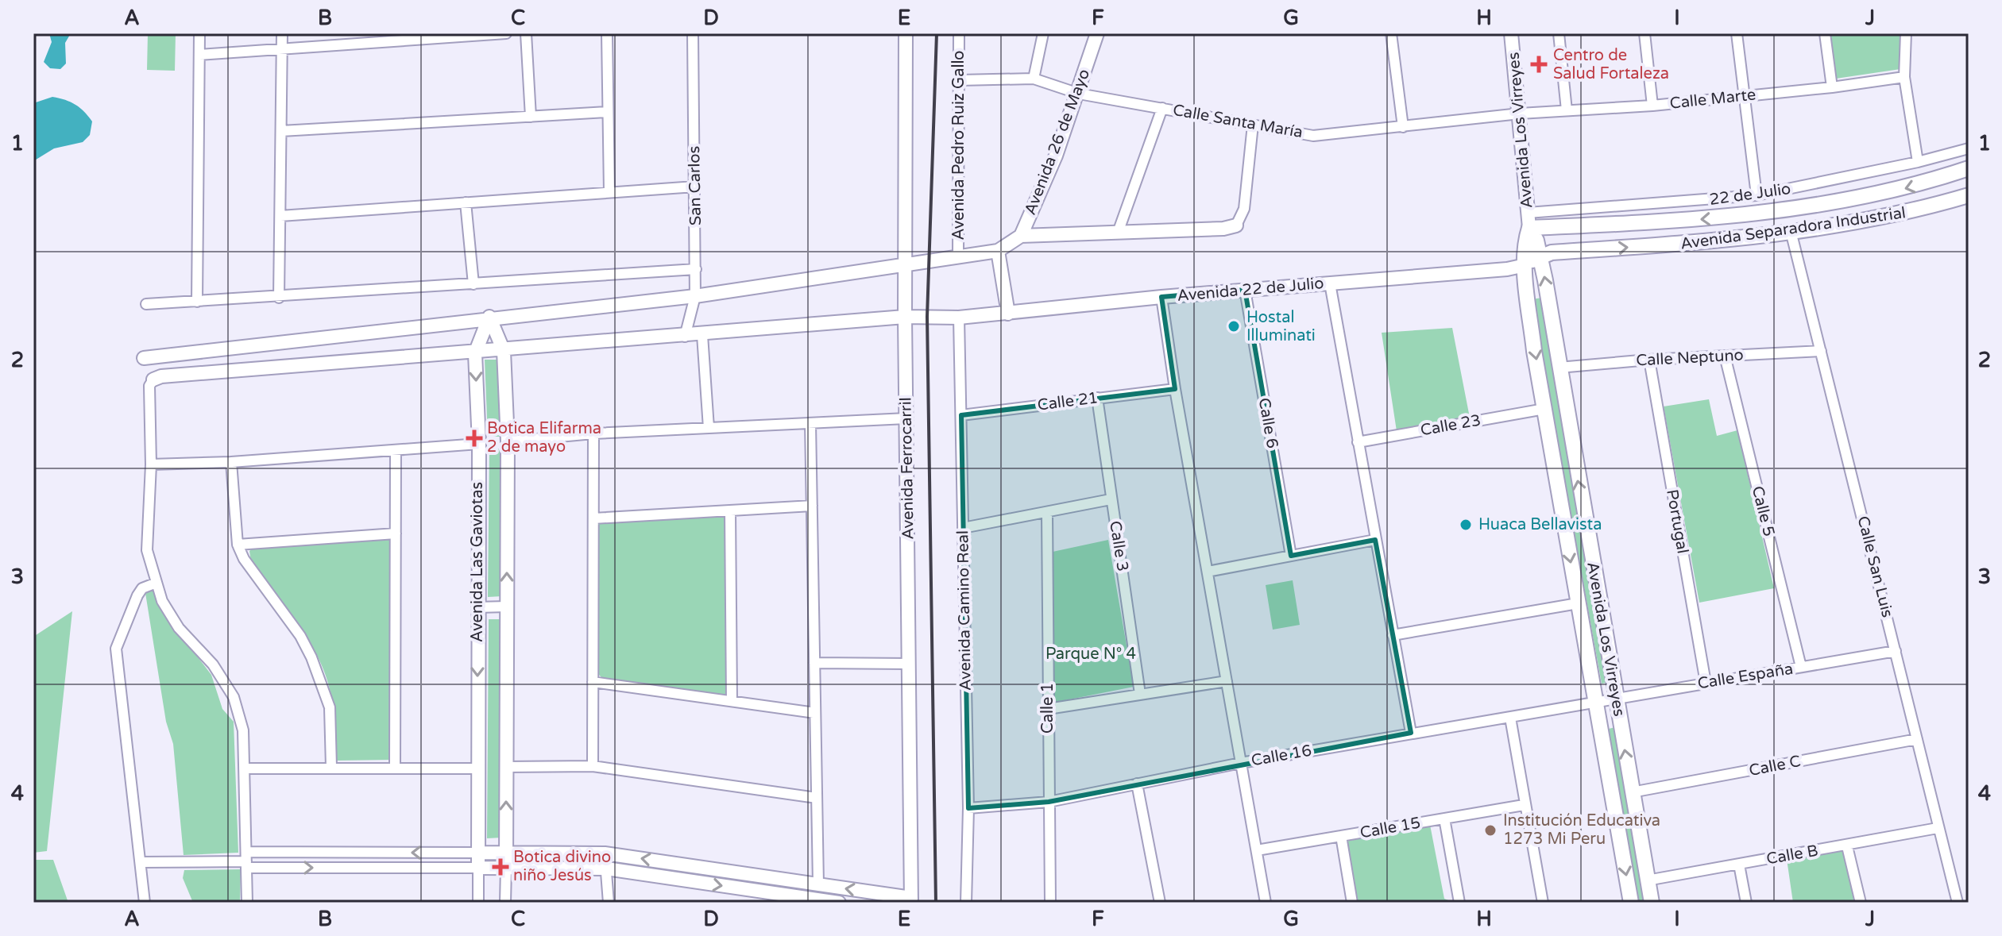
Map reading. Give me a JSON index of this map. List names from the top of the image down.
{
  "streets": {
    "main road": ["Avenida Los Virreyes", "Avenida Separadora Industrial", "Avenida 22 de Julio"],
    "street": [
      "Calle Marte",
      "Calle Santa María",
      "Avenida 26 de Mayo",
      "Avenida Pedro Ruiz Gallo",
      "San Carlos",
      "22 de Julio",
      "Calle Neptuno",
      "Calle 21",
      "Calle 6",
      "Calle 23",
      "Avenida Ferrocarril",
      "Calle 5",
      "Portugal",
      "Calle 3",
      "Avenida Las Gaviotas",
      "Calle San Luis",
      "Avenida Camino Real",
      "Calle España",
      "Calle 1",
      "Calle 16",
      "Calle C",
      "Calle 15",
      "Calle B"
    ]
  },
  "crossings": [
    ["Calle Marte", "Calle Santa María"],
    ["Calle Marte", "Avenida Los Virreyes"],
    ["Calle Santa María", "Avenida Los Virreyes"],
    ["Calle Santa María", "Avenida 26 de Mayo"],
    ["Calle Santa María", "Avenida Pedro Ruiz Gallo"],
    ["Avenida Los Virreyes", "22 de Julio"],
    ["Avenida Los Virreyes", "Avenida Separadora Industrial"],
    ["Avenida Los Virreyes", "Avenida 22 de Julio"],
    ["Avenida Los Virreyes", "Calle Neptuno"],
    ["Avenida Los Virreyes", "Calle 23"],
    ["Avenida Los Virreyes", "Calle España"],
    ["Avenida Los Virreyes", "Calle 16"],
    ["Avenida Los Virreyes", "Calle C"],
    ["Avenida Los Virreyes", "Calle B"],
    ["San Carlos", "Avenida 22 de Julio"],
    ["22 de Julio", "Avenida Separadora Industrial"],
    ["Avenida Separadora Industrial", "Avenida 22 de Julio"],
    ["Avenida Separadora Industrial", "Calle San Luis"],
    ["Avenida 22 de Julio", "Calle 6"],
    ["Avenida 22 de Julio", "Avenida Ferrocarril"],
    ["Avenida 22 de Julio", "Avenida Las Gaviotas"],
    ["Avenida 22 de Julio", "Avenida Camino Real"],
    ["Calle Neptuno", "Calle 5"],
    ["Calle Neptuno", "Portugal"],
    ["Calle Neptuno", "Calle San Luis"],
    ["Calle 21", "Calle 3"],
    ["Calle 21", "Avenida Camino Real"],
    ["Calle 5", "Calle España"],
    ["Portugal", "Calle España"],
    ["Calle San Luis", "Calle España"],
    ["Calle San Luis", "Calle C"],
    ["Calle San Luis", "Calle B"],
    ["Avenida Camino Real", "Calle 16"],
    ["Calle España", "Calle 16"],
    ["Calle 1", "Calle 16"]
  ],
  "parks": ["Parque N° 4"],
  "places": {
    "health": ["Centro de Salud Fortaleza", "Botica Elifarma 2 de mayo", "Botica divino niño Jesús"],
    "other": ["Hostal Illuminati", "Huaca Bellavista", "Institución Educativa 1273 Mi Peru"]
  },
  "grid": {
    "columns": [
      "A",
      "B",
      "C",
      "D",
      "E",
      "F",
      "G",
      "H",
      "I",
      "J"
    ],
    "rows": [
      "1",
      "2",
      "3",
      "4"
    ]
  }
}
